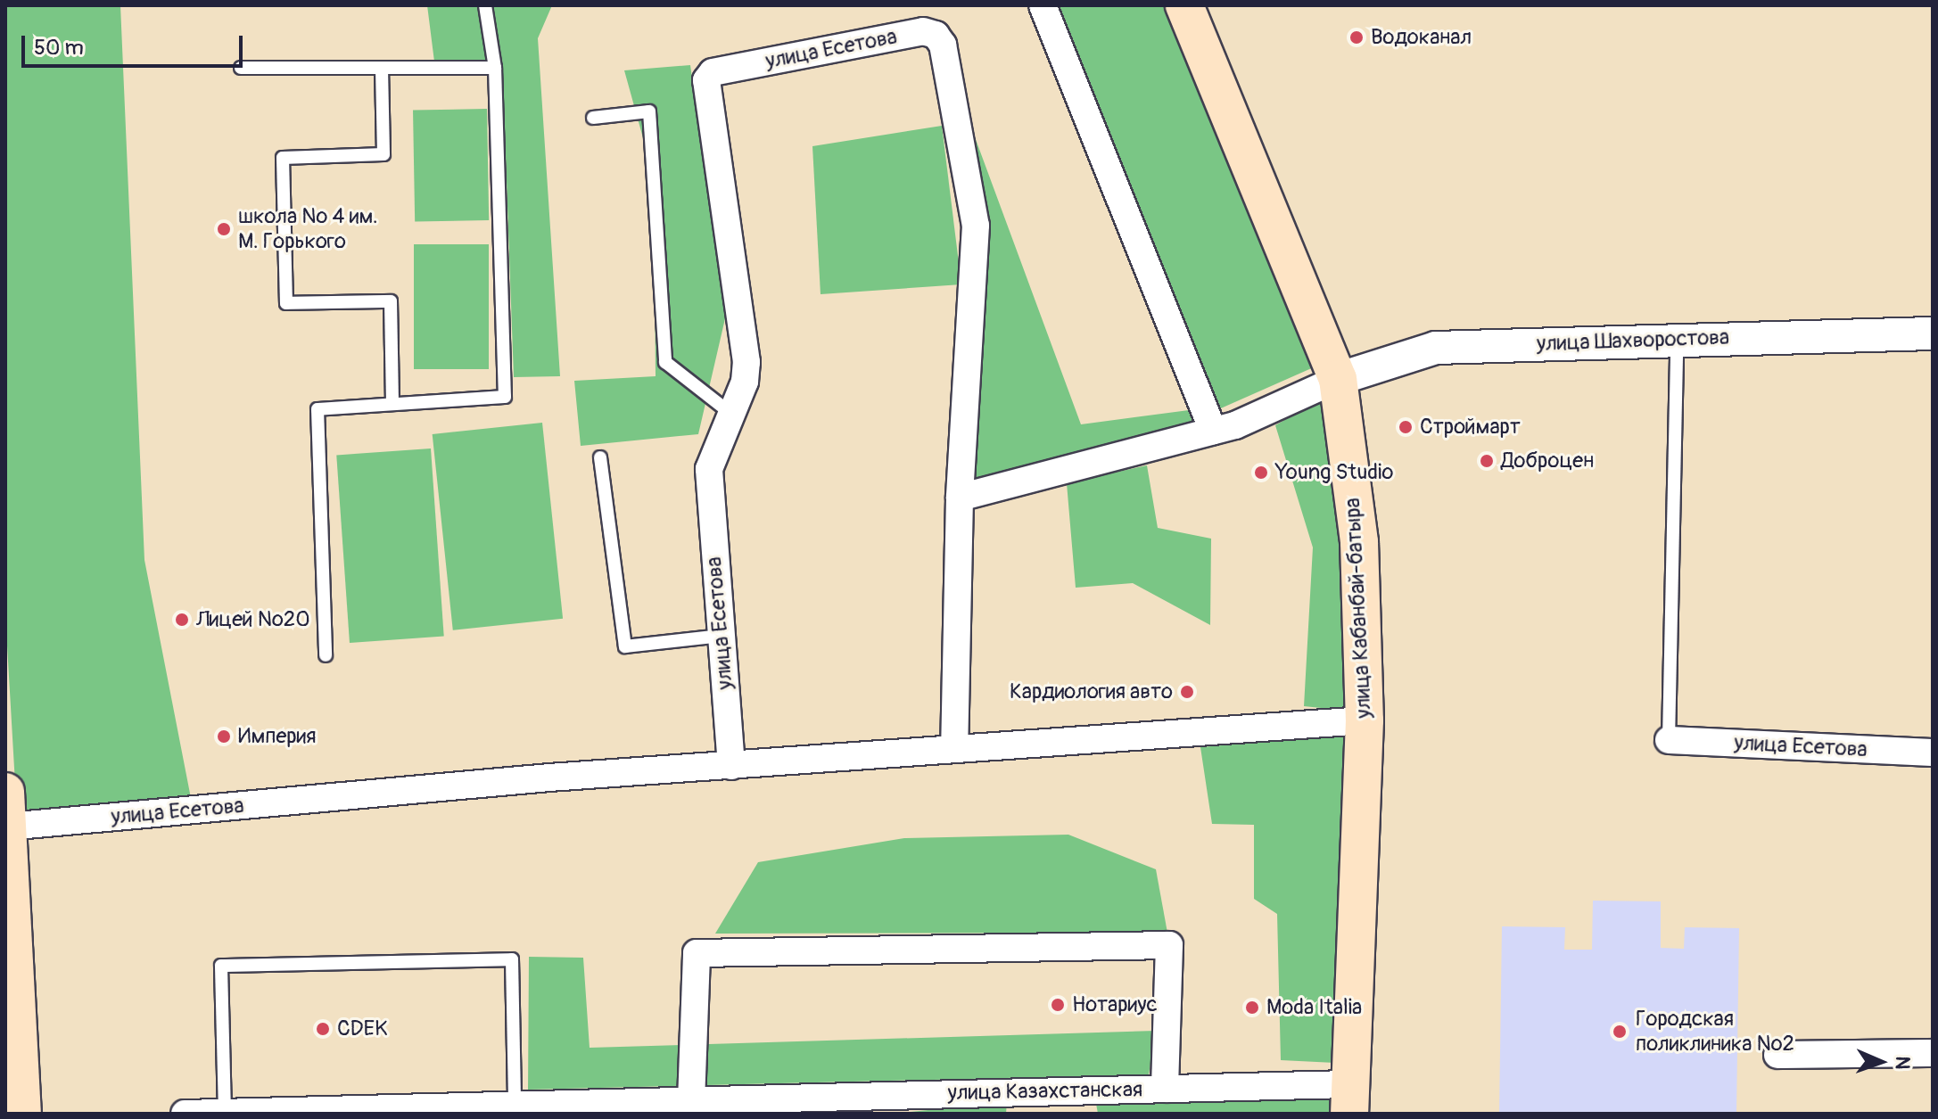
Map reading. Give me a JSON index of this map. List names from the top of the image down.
{
  "streets": {
    "main road": ["улица Кабанбай-батыра"],
    "street": ["улица Есетова", "улица Шахворостова", "улица Казахстанская"]
  },
  "crossings": [
    ["улица Есетова", "улица Кабанбай-батыра"],
    ["улица Шахворостова", "улица Кабанбай-батыра"],
    ["улица Кабанбай-батыра", "улица Казахстанская"]
  ],
  "places": [
    "Водоканал",
    "школа № 4 им. М. Горького",
    "Строймарт",
    "Доброцен",
    "Young Studio",
    "Лицей №20",
    "Кардиология авто",
    "Империя",
    "Нотариус",
    "Moda Italia",
    "CDEK",
    "Городская поликлиника №2"
  ],
  "scale_bar": "50 m",
  "north": "right"
}
